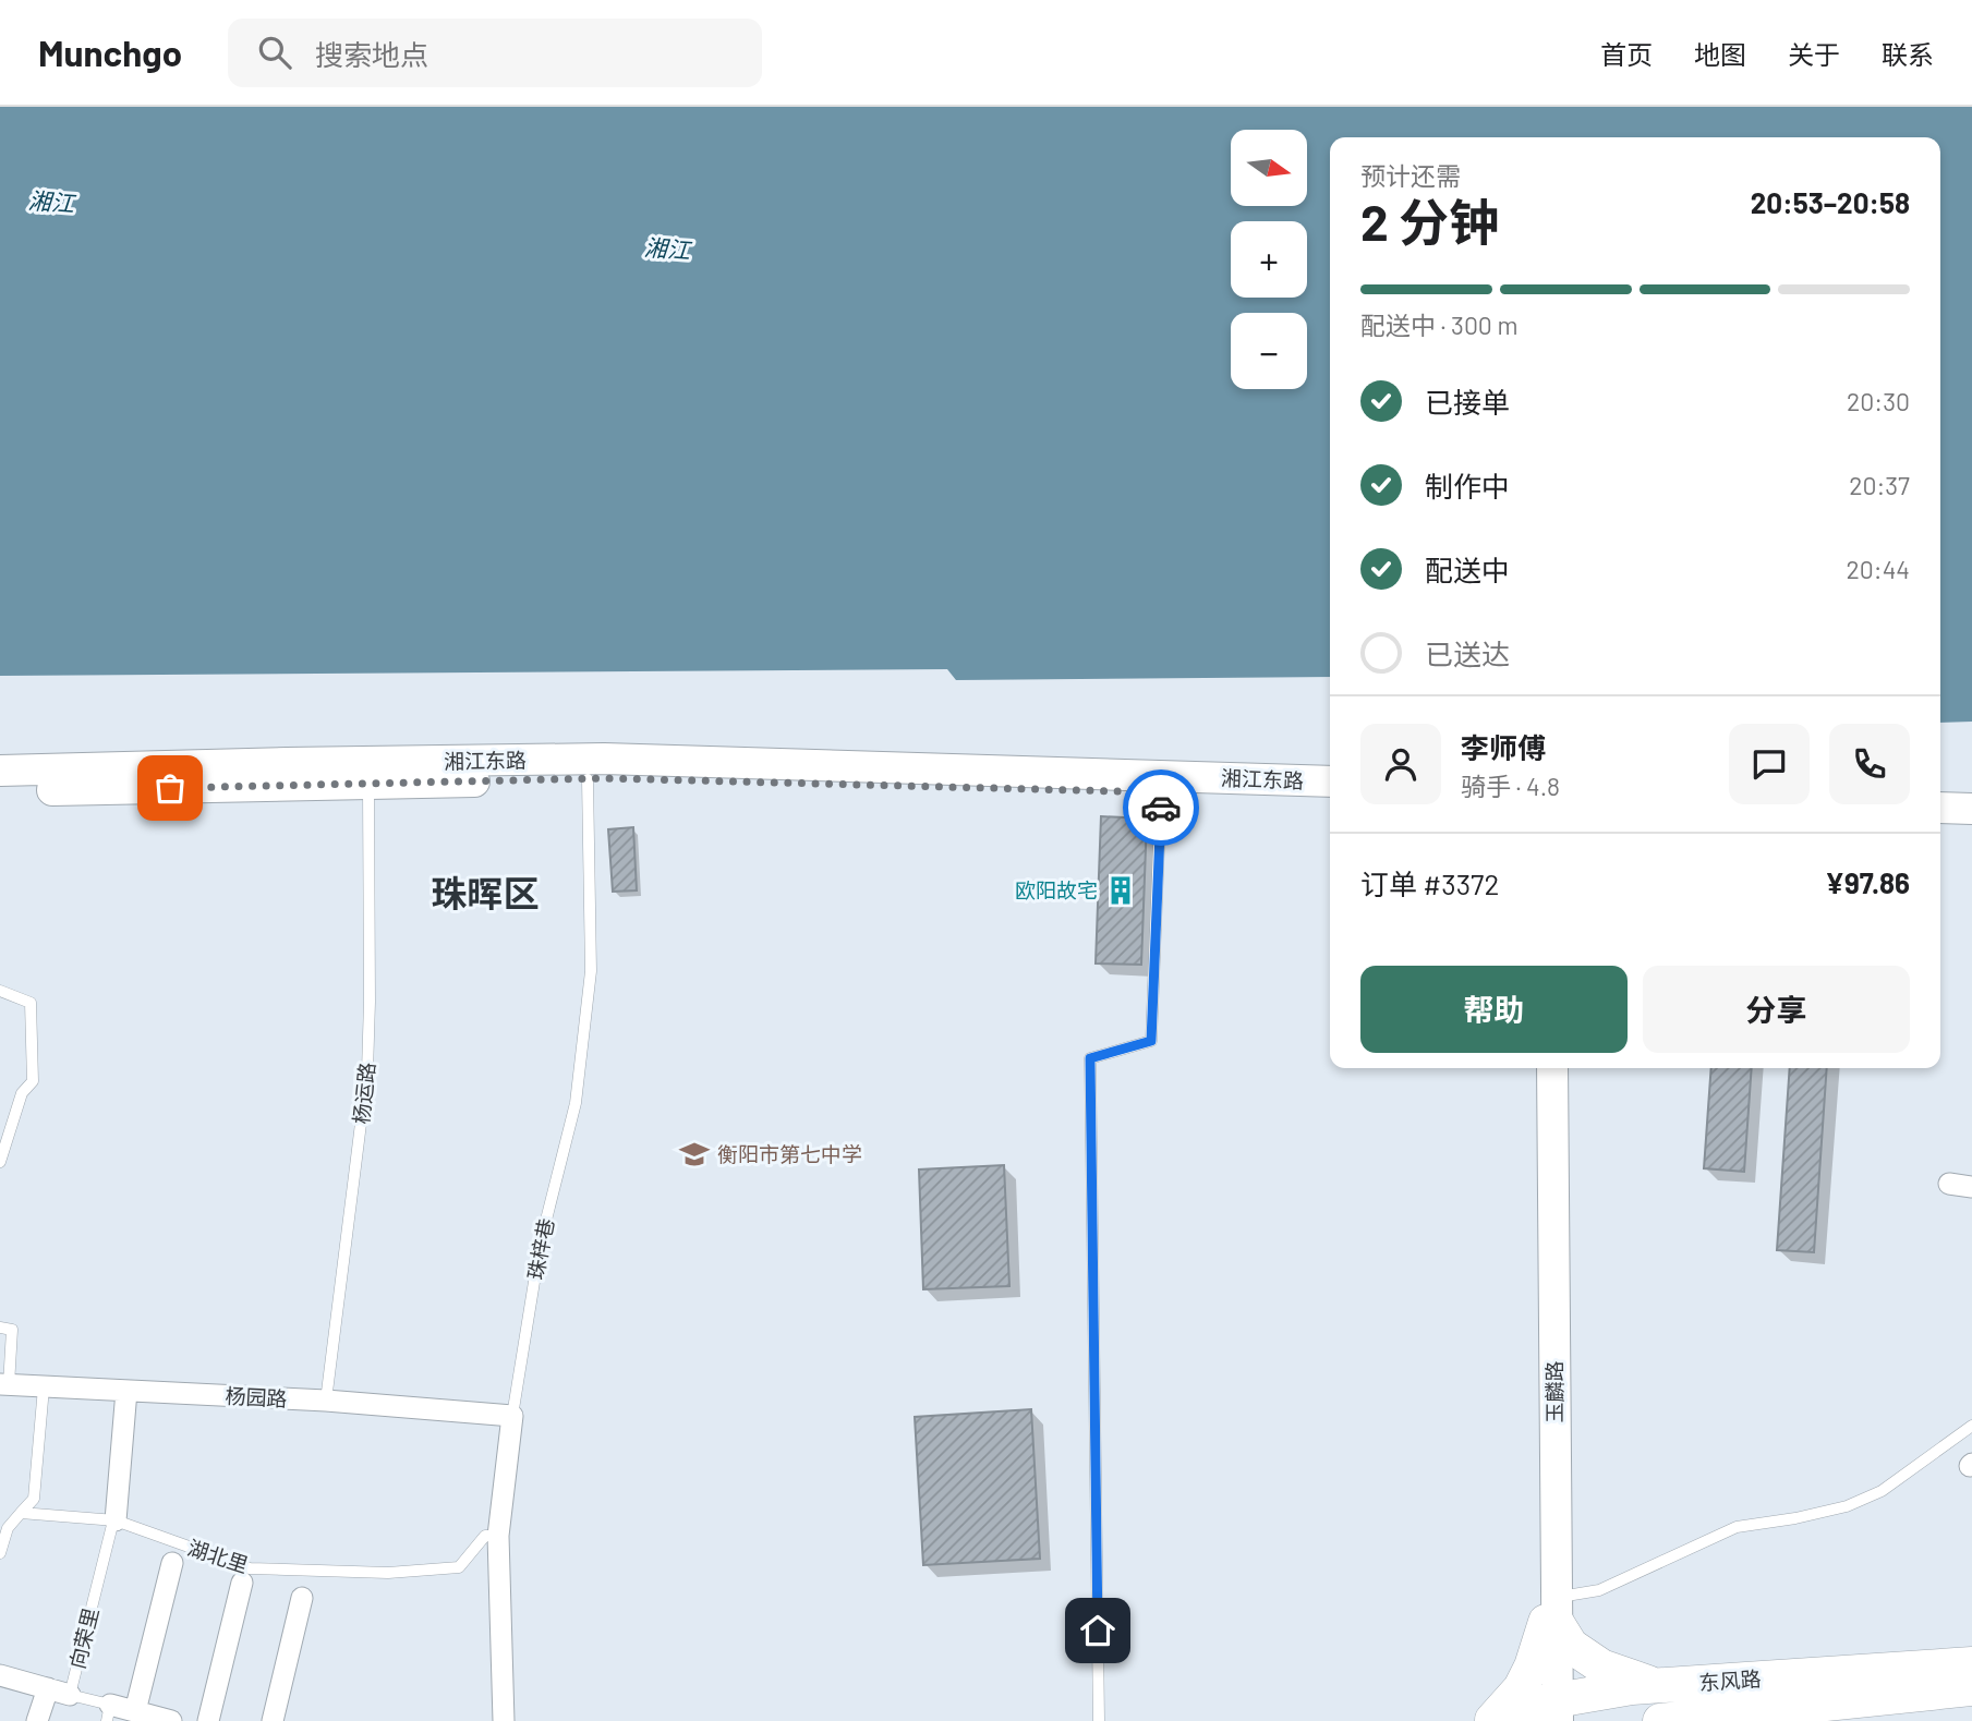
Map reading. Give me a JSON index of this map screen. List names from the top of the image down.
{
  "streets": {
    "highway": ["东风路"],
    "main road": ["湘江东路", "玉麟路"],
    "street": ["珠梓巷", "杨园路"],
    "lane": ["杨运路", "湖北里", "向荣里"]
  },
  "crossings": [
    ["湘江东路", "杨运路"],
    ["湘江东路", "珠梓巷"],
    ["杨运路", "杨园路"],
    ["珠梓巷", "杨园路"],
    ["珠梓巷", "湖北里"],
    ["玉麟路", "东风路"],
    ["湖北里", "向荣里"]
  ],
  "districts": ["珠晖区"],
  "water": ["湘江"],
  "places": {
    "building": ["欧阳故宅"],
    "school or university": ["衡阳市第七中学"]
  },
  "north": "right",
  "page": {
    "header": "Munchgo",
    "search": "搜索地点",
    "nav": [
      "首页",
      "地图",
      "关于",
      "联系"
    ],
    "map_buttons": ["+", "−"],
    "heading": ["2 分钟", "预计还需", "20:53–20:58"],
    "panel": [
      "李师傅",
      "骑手 · 4.8",
      "订单 #3372",
      "¥97.86"
    ],
    "bar": "配送中 · 300 m",
    "list": [
      ["已接单", "20:30"],
      ["制作中", "20:37"],
      ["配送中", "20:44"],
      "已送达"
    ],
    "buttons": ["帮助", "分享"]
  }
}
